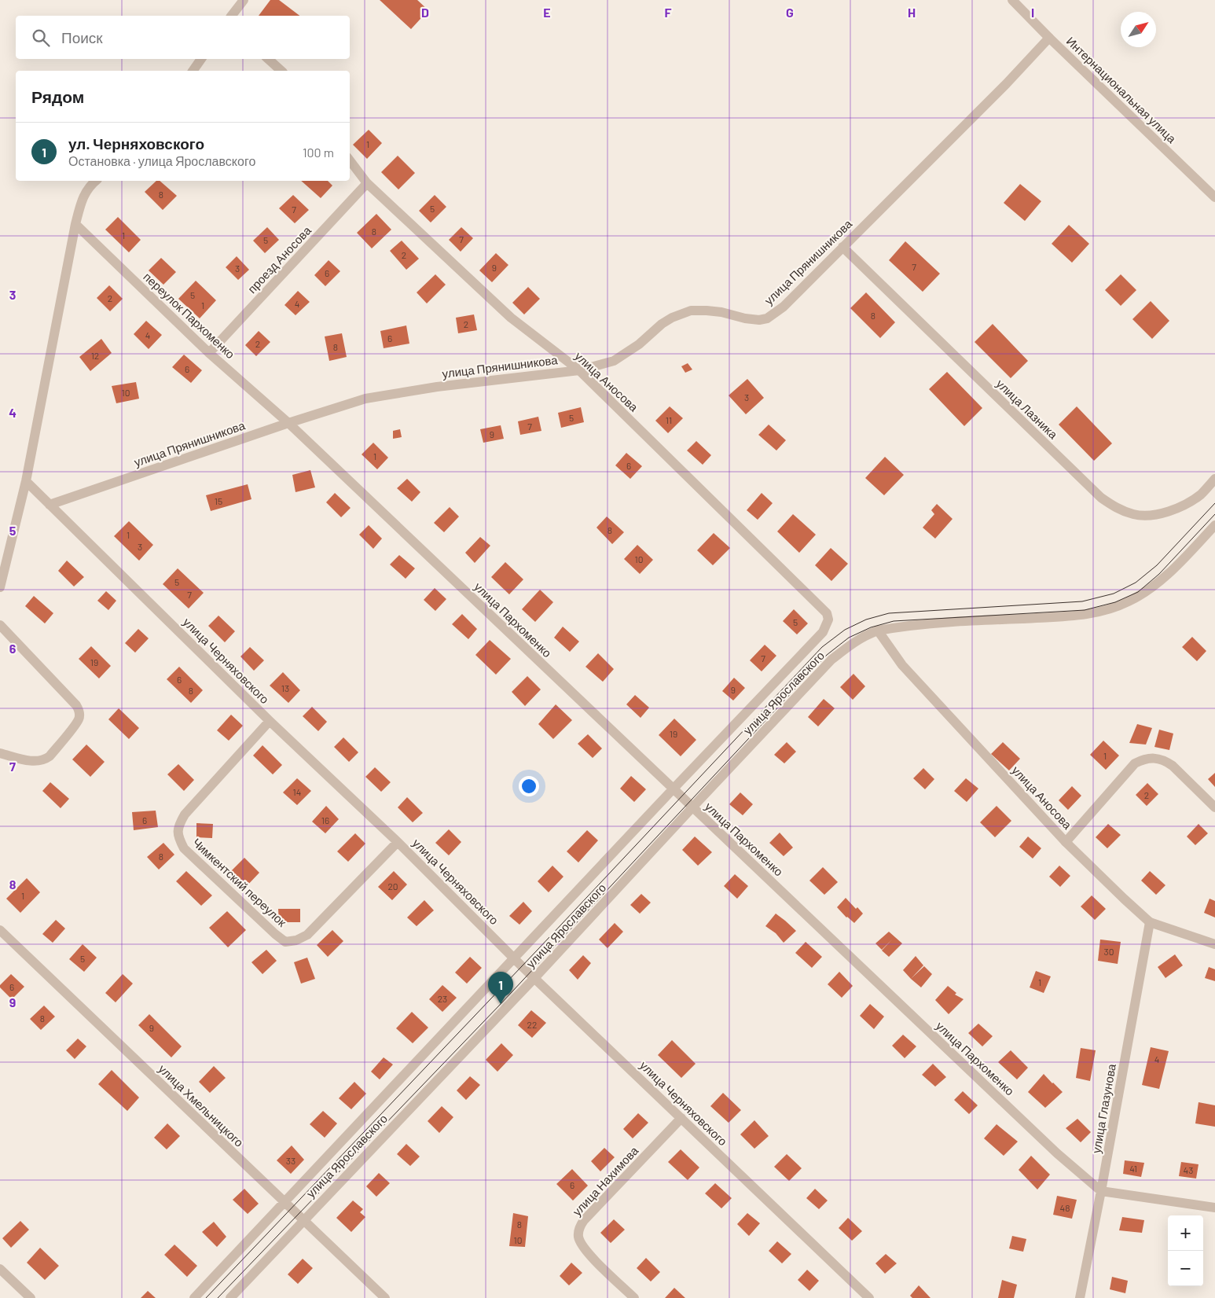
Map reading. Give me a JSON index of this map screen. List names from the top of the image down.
{
  "streets": {
    "street": [
      "Интернациональная улица",
      "проезд Аносова",
      "улица Прянишникова",
      "переулок Пархоменко",
      "улица Аносова",
      "улица Лазника",
      "улица Пархоменко",
      "улица Черняховского",
      "улица Ярославского",
      "Чимкентский переулок",
      "улица Хмельницкого",
      "улица Глазунова",
      "улица Нахимова"
    ]
  },
  "crossings": [
    ["Интернациональная улица", "улица Прянишникова"],
    ["проезд Аносова", "переулок Пархоменко"],
    ["проезд Аносова", "улица Аносова"],
    ["улица Прянишникова", "переулок Пархоменко"],
    ["улица Прянишникова", "улица Аносова"],
    ["улица Прянишникова", "улица Лазника"],
    ["улица Прянишникова", "улица Пархоменко"],
    ["улица Прянишникова", "улица Черняховского"],
    ["переулок Пархоменко", "улица Пархоменко"],
    ["улица Аносова", "улица Пархоменко"],
    ["улица Аносова", "улица Ярославского"],
    ["улица Аносова", "улица Глазунова"],
    ["улица Пархоменко", "улица Ярославского"],
    ["улица Пархоменко", "улица Глазунова"],
    ["улица Черняховского", "улица Ярославского"],
    ["улица Черняховского", "Чимкентский переулок"],
    ["улица Черняховского", "улица Нахимова"],
    ["улица Ярославского", "улица Хмельницкого"]
  ],
  "house_numbers": [
    "1",
    "8",
    "5",
    "7",
    "8",
    "1",
    "7",
    "5",
    "2",
    "7",
    "9",
    "3",
    "6",
    "5",
    "2",
    "4",
    "1",
    "8",
    "2",
    "4",
    "6",
    "2",
    "8",
    "12",
    "6",
    "10",
    "3",
    "5",
    "11",
    "7",
    "9",
    "1",
    "6",
    "15",
    "8",
    "1",
    "3",
    "10",
    "5",
    "7",
    "5",
    "7",
    "19",
    "6",
    "13",
    "9",
    "8",
    "19",
    "1",
    "14",
    "2",
    "6",
    "16",
    "8",
    "20",
    "1",
    "30",
    "5",
    "1",
    "6",
    "23",
    "8",
    "22",
    "9",
    "4",
    "33",
    "41",
    "43",
    "6",
    "48",
    "8",
    "10"
  ],
  "north": "top right",
  "page": {
    "search": "Поиск",
    "heading": "Рядом",
    "list": [
      {
        "mark": "1",
        "name": "ул. Черняховского",
        "note": "Остановка · улица Ярославского",
        "value": "100 m"
      }
    ],
    "pins": "1",
    "map_buttons": ["+", "−"]
  },
  "grid": {
    "columns": [
      "D",
      "E",
      "F",
      "G",
      "H",
      "I"
    ],
    "rows": [
      "3",
      "4",
      "5",
      "6",
      "7",
      "8",
      "9"
    ]
  }
}
